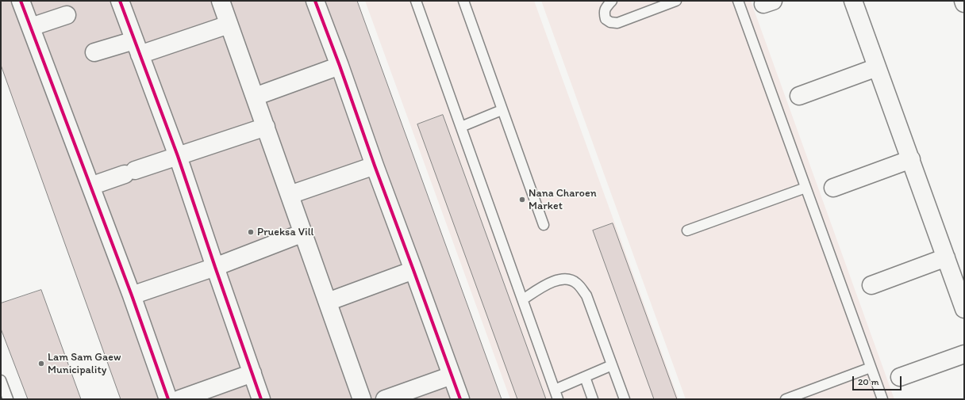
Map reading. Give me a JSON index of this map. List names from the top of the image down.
{
  "places": ["Nana Charoen Market", "Prueksa Vill", "Lam Sam Gaew Municipality"],
  "scale_bar": "20 m"
}
